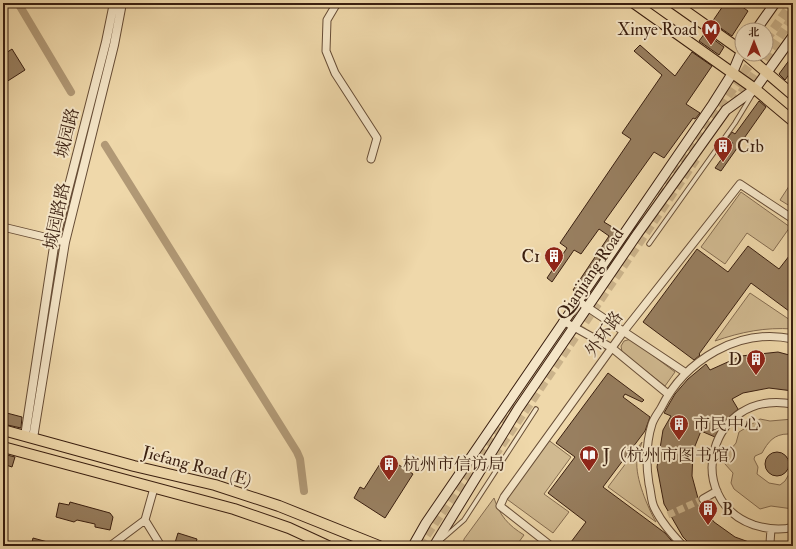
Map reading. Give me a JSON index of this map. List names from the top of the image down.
{
  "streets": {
    "main road": ["Qianjiang Road", "Jiefang Road (E)"],
    "street": ["城园路", "城园路路", "外环路"]
  },
  "crossings": [
    ["城园路", "城园路路"],
    ["城园路", "Jiefang Road (E)"],
    ["城园路路", "Jiefang Road (E)"]
  ],
  "places": {
    "metro station": ["Xinye Road"],
    "building": [
      "C1b",
      "C1",
      "D",
      "市民中心",
      "杭州市信访局",
      "B"
    ],
    "library": ["J（杭州市图书馆）"]
  },
  "north": "top"
}
